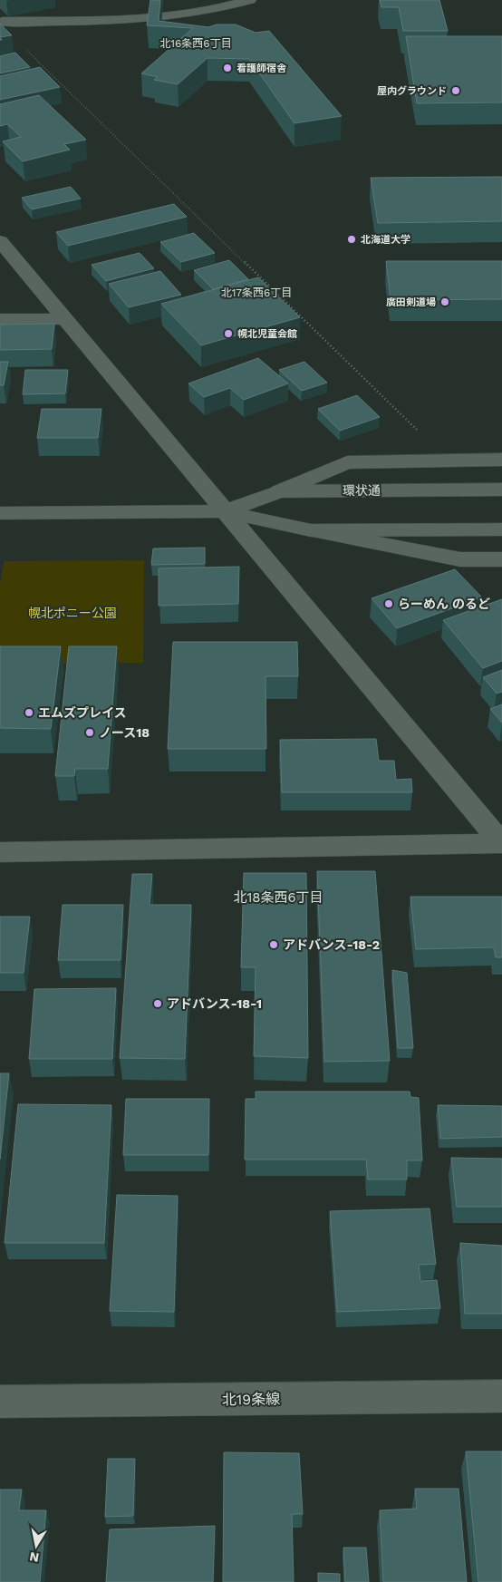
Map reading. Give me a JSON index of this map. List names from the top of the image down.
{
  "streets": {
    "street": ["環状通", "北19条線"]
  },
  "districts": ["北16条西6丁目", "北17条西6丁目", "北18条西6丁目"],
  "parks": ["幌北ポニー公園"],
  "places": [
    "看護師宿舎",
    "屋内グラウンド",
    "北海道大学",
    "廣田剣道場",
    "幌北児童会館",
    "らーめん のるど",
    "エムズプレイス",
    "ノース18",
    "アドバンス-18-2",
    "アドバンス-18-1"
  ],
  "north": "bottom"
}
